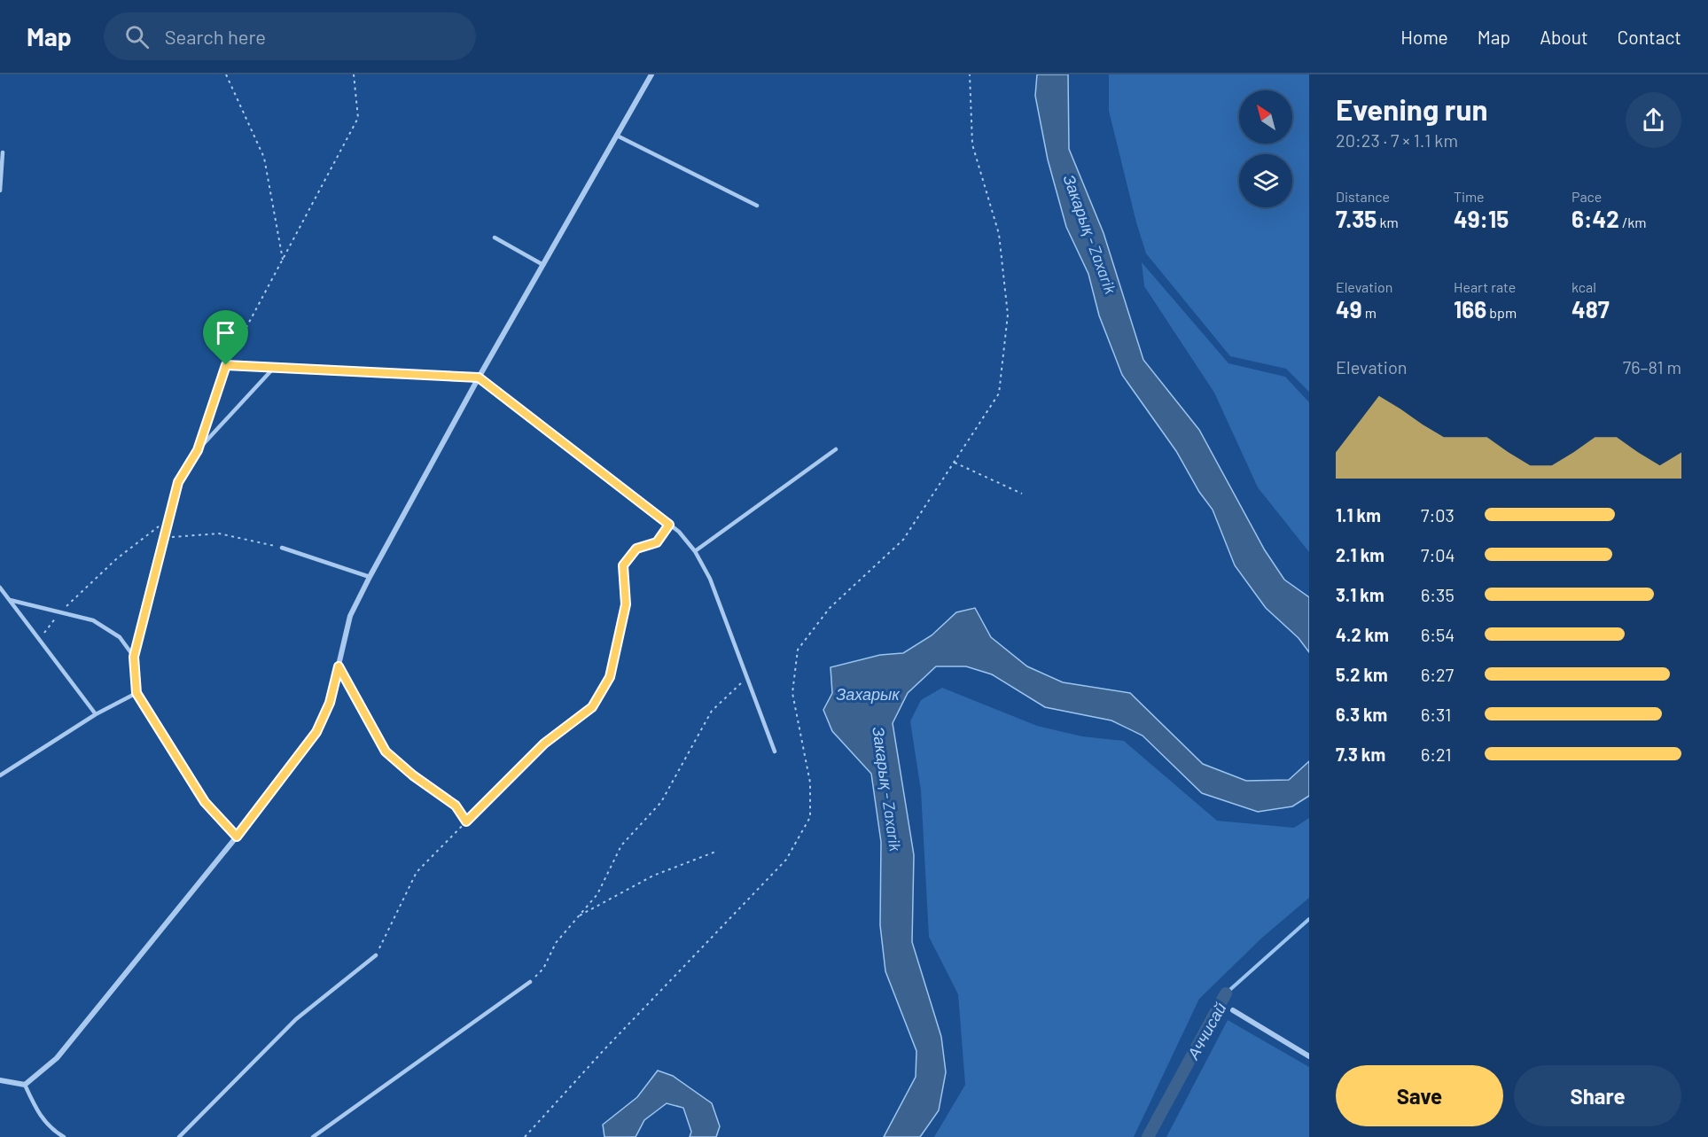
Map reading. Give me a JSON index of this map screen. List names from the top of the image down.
{
  "water": ["Закарық - Zaxarik", "Захарык", "Аччисай"],
  "north": "top left",
  "page": {
    "header": "Map",
    "search": "Search here",
    "nav": [
      "Home",
      "Map",
      "About",
      "Contact"
    ],
    "heading": ["Evening run", "20:23 · 7 × 1.1 km"],
    "stats": [
      ["Distance", "7.35 km"],
      ["Time", "49:15"],
      ["Pace", "6:42 /km"],
      ["Elevation", "49 m"],
      ["Heart rate", "166 bpm"],
      ["kcal", "487"]
    ],
    "chart": ["Elevation", "76–81 m"],
    "list": [
      {
        "name": "1.1 km",
        "note": "7:03"
      },
      {
        "name": "2.1 km",
        "note": "7:04"
      },
      {
        "name": "3.1 km",
        "note": "6:35"
      },
      {
        "name": "4.2 km",
        "note": "6:54"
      },
      {
        "name": "5.2 km",
        "note": "6:27"
      },
      {
        "name": "6.3 km",
        "note": "6:31"
      },
      {
        "name": "7.3 km",
        "note": "6:21"
      }
    ],
    "buttons": ["Save", "Share"]
  }
}
